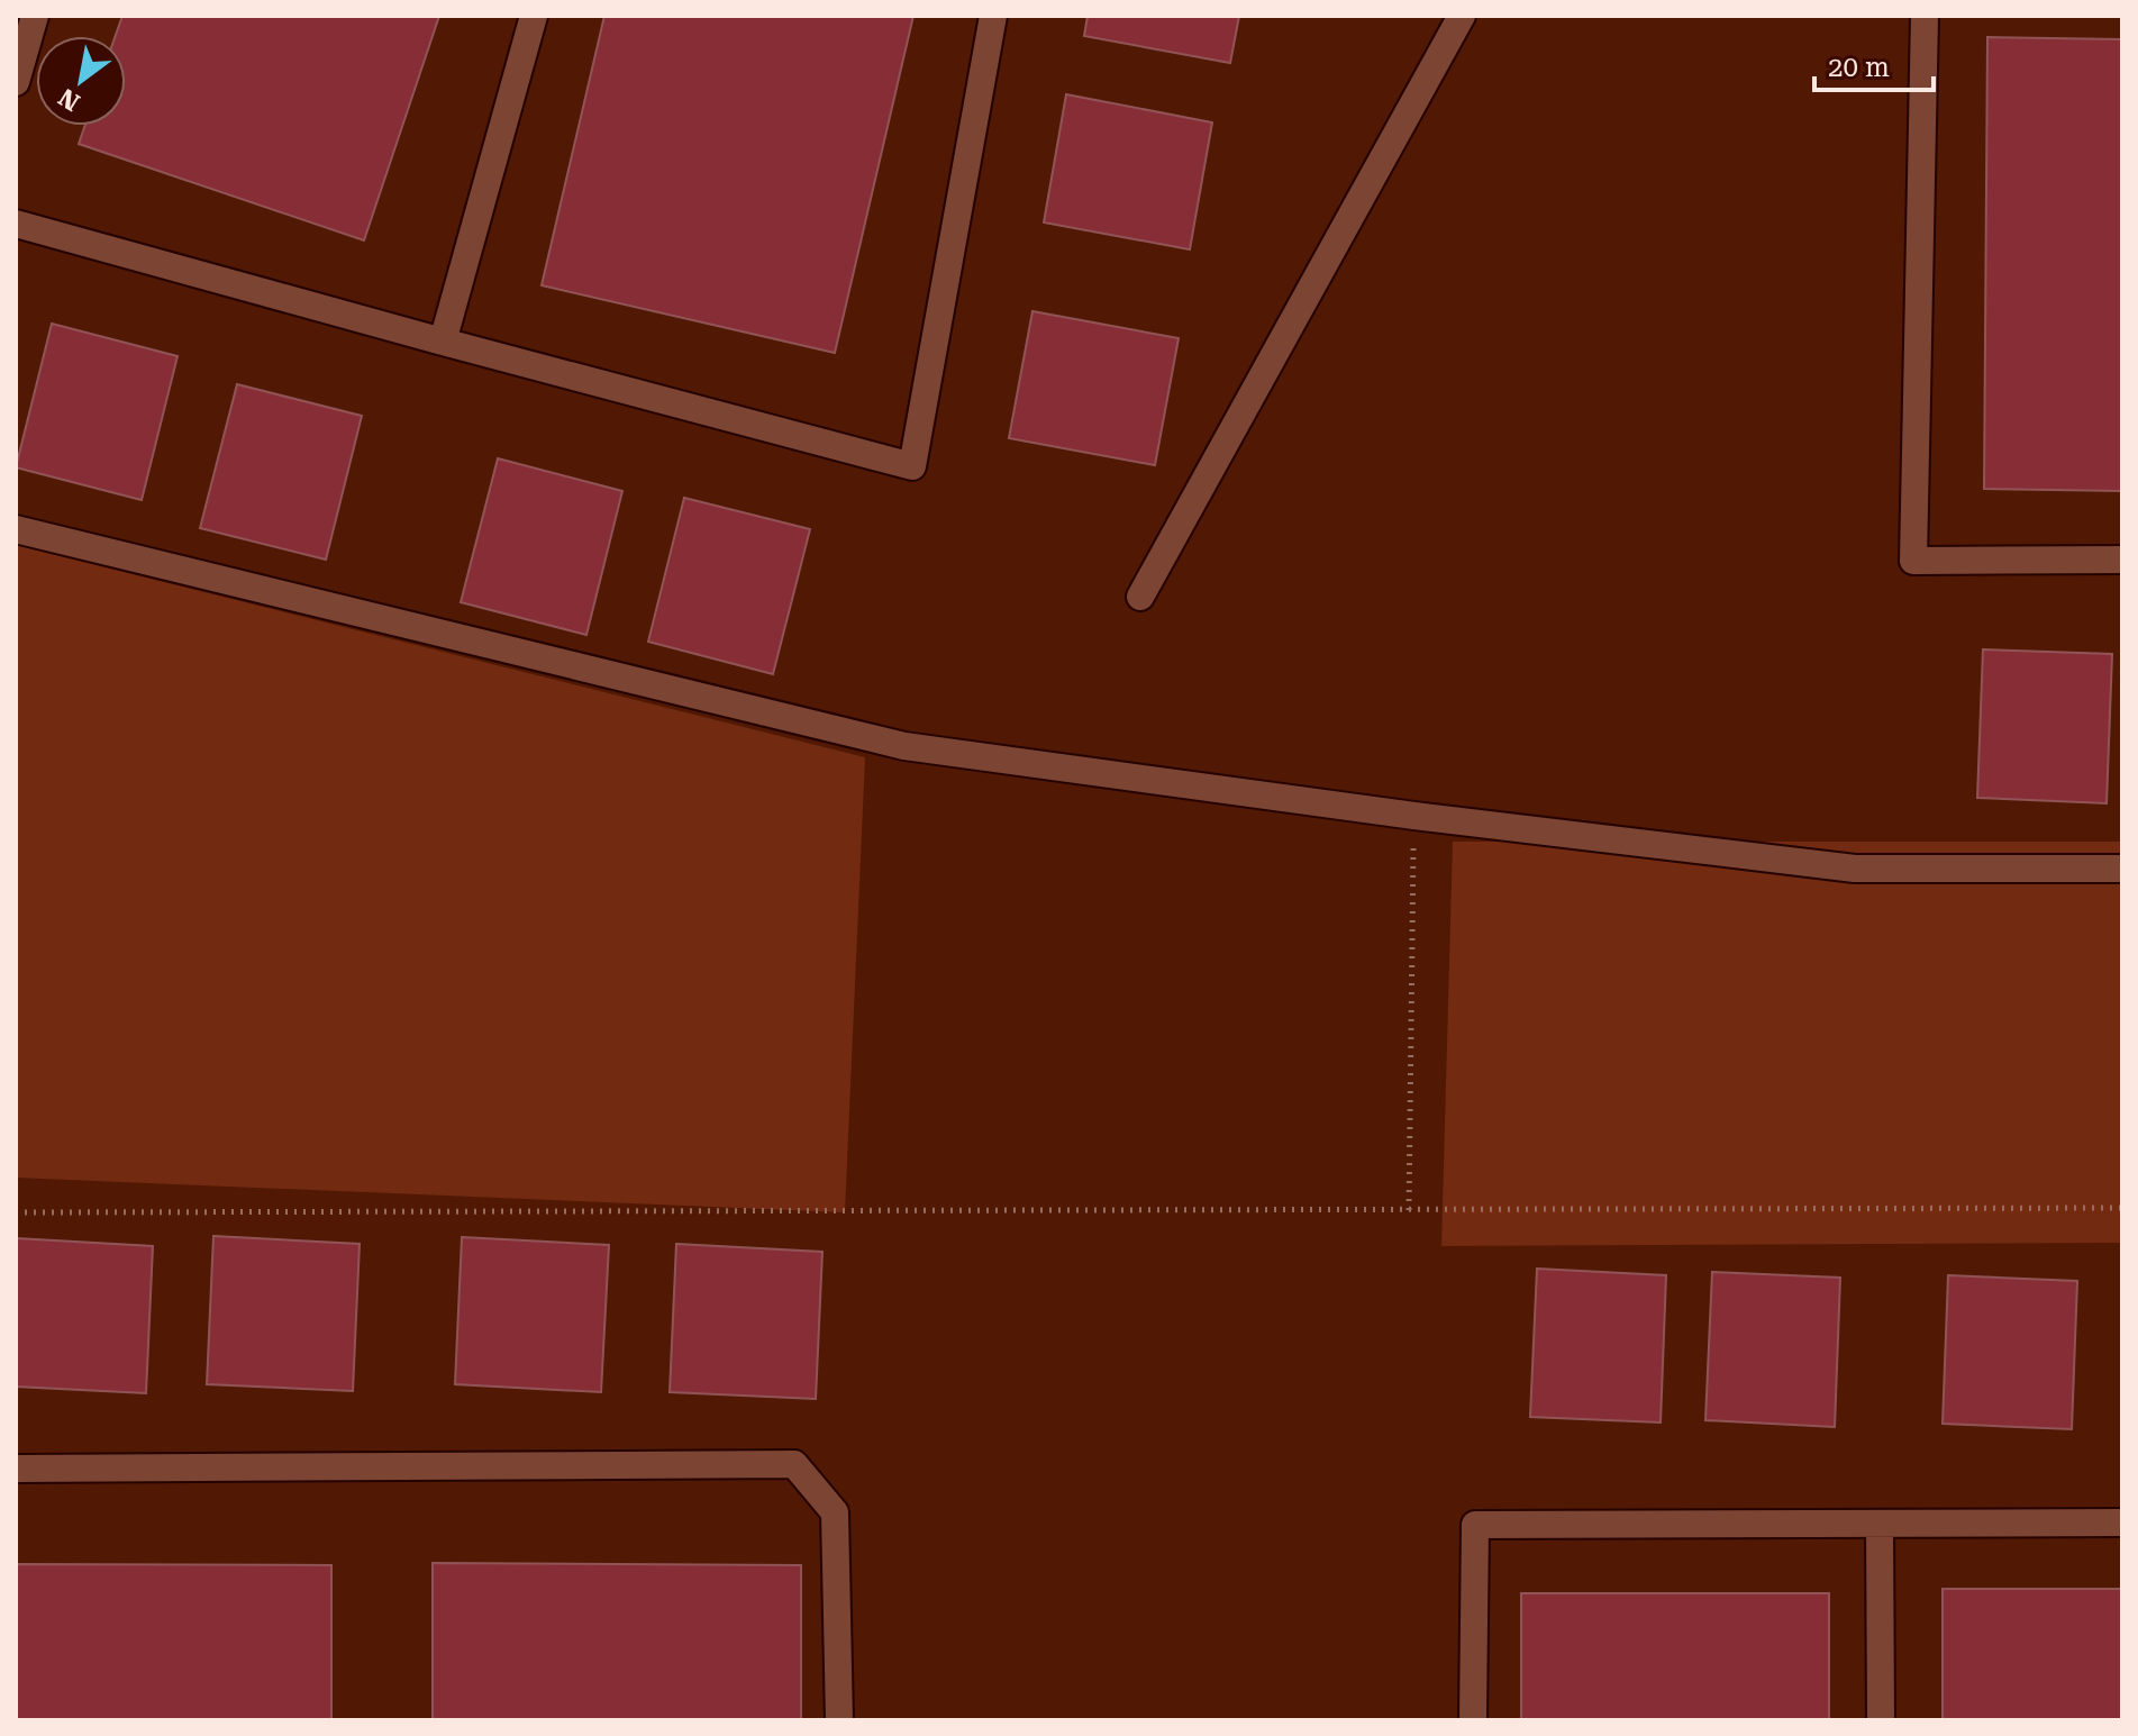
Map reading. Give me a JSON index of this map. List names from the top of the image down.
{
  "scale_bar": "20 m",
  "north": "bottom left"
}
